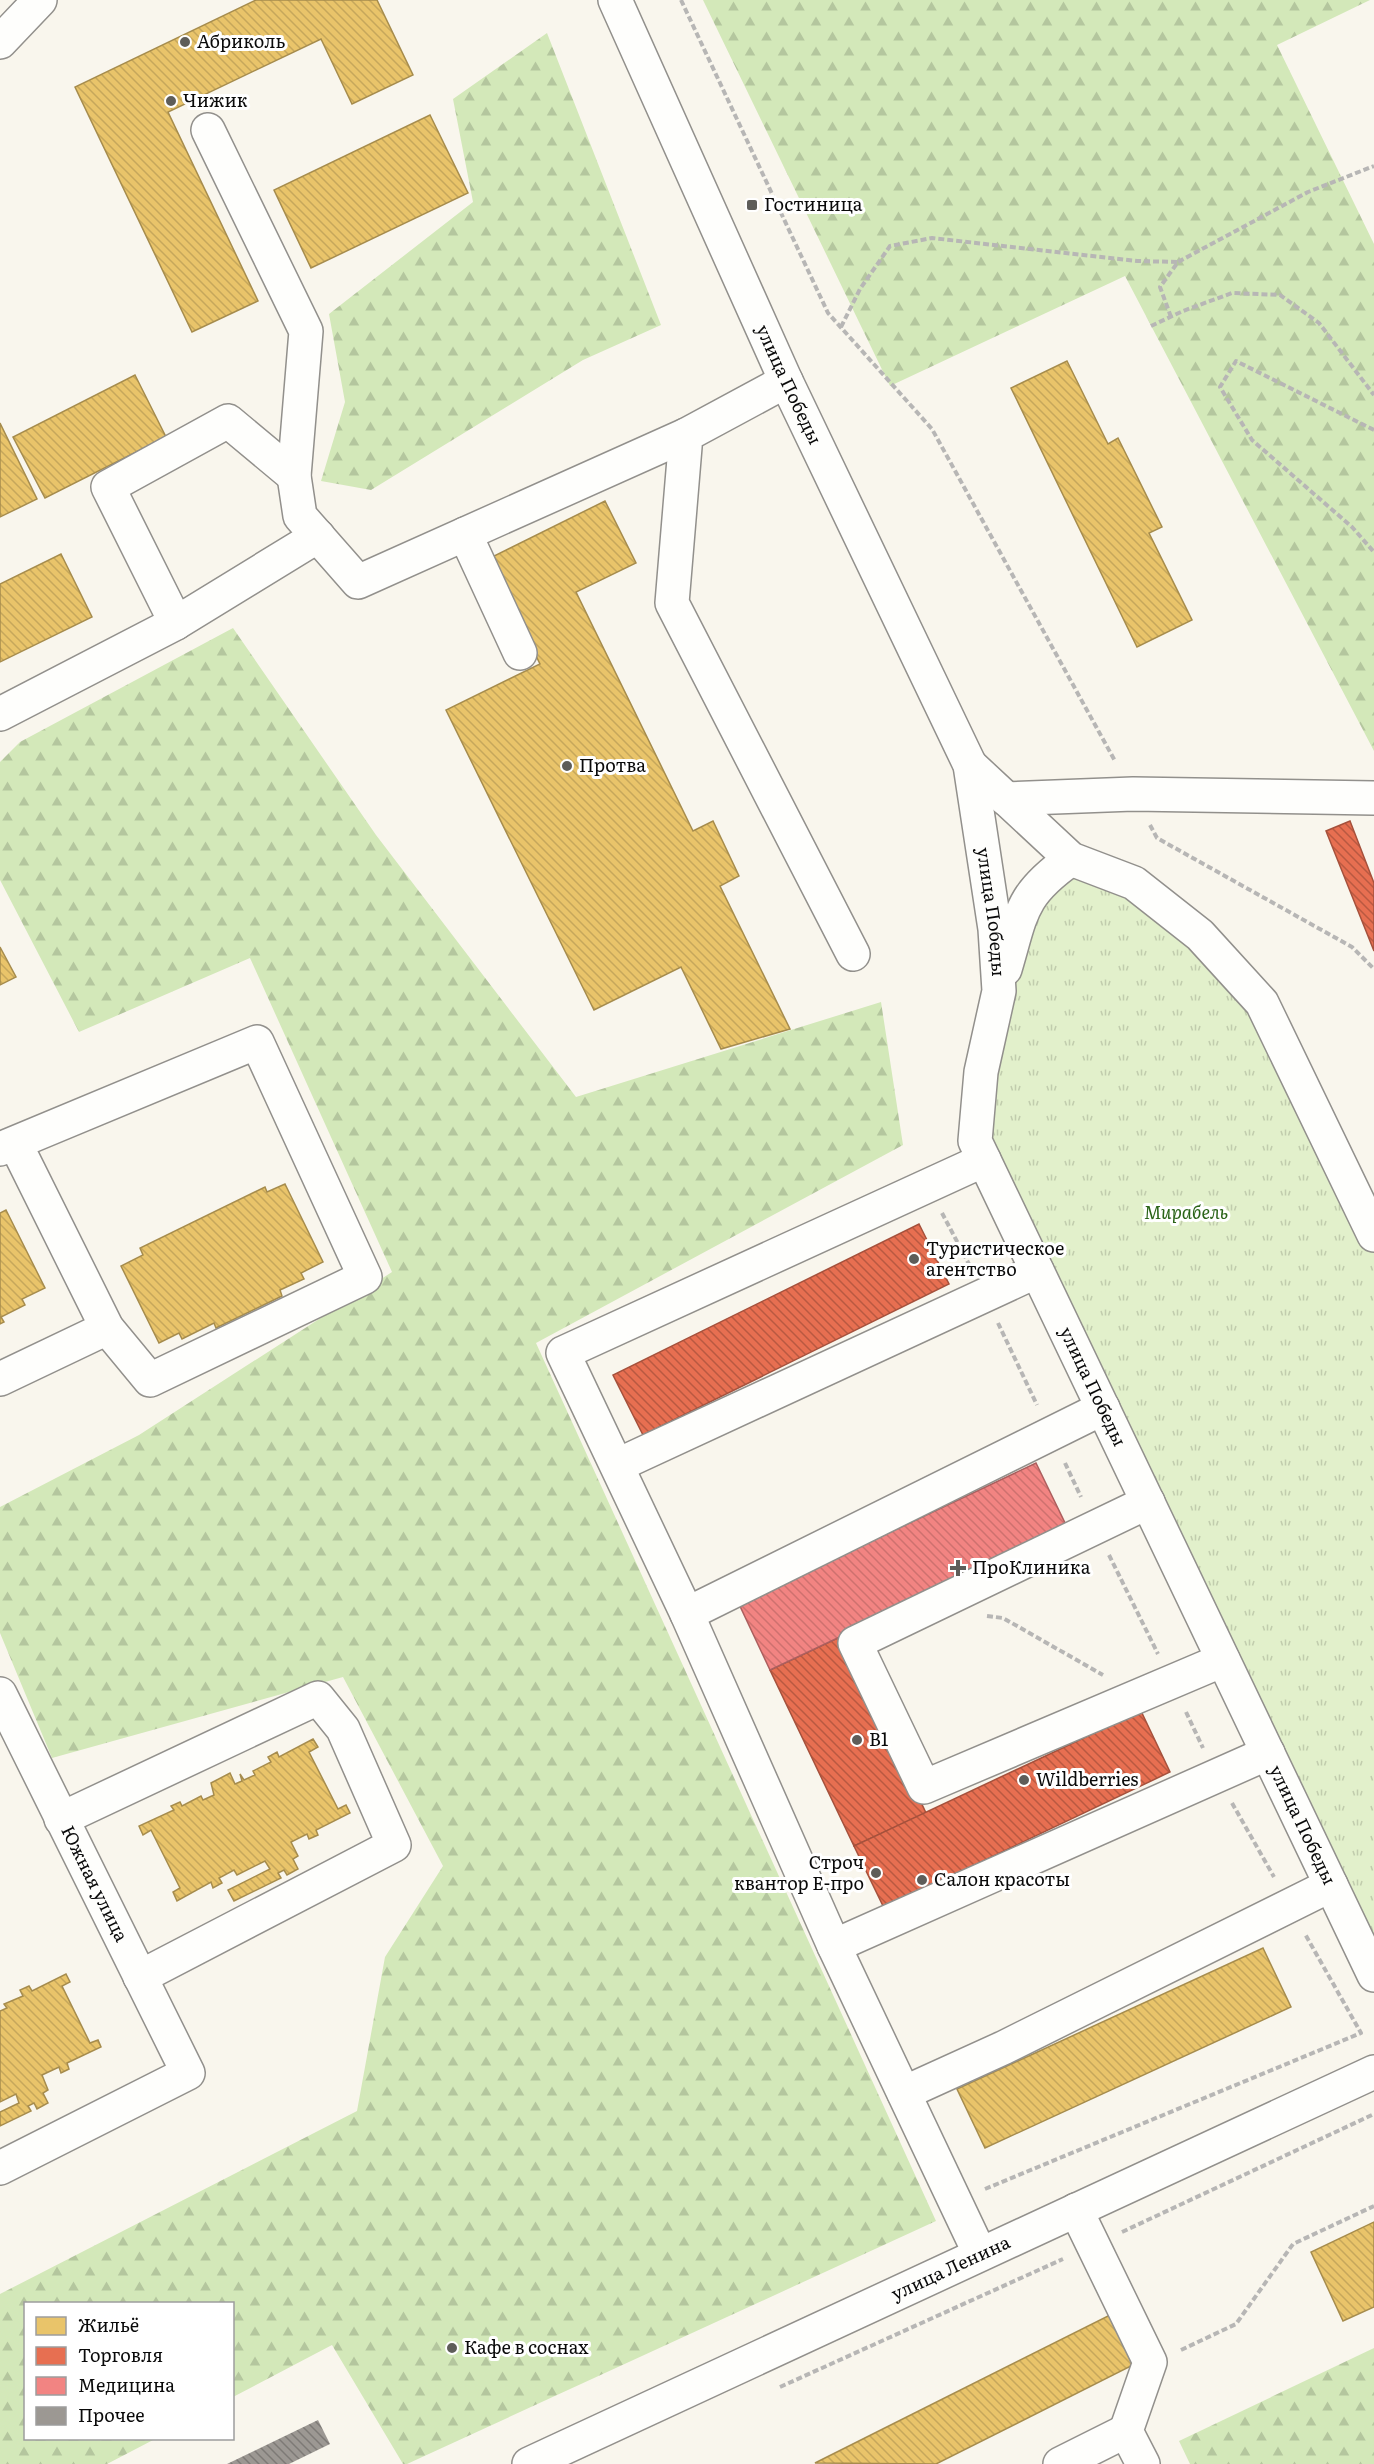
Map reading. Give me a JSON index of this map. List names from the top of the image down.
{
  "streets": {
    "street": ["улица Победы", "Южная улица", "улица Ленина"]
  },
  "parks": ["Мирабель"],
  "places": {
    "other": [
      "Абриколь",
      "Чижик",
      "Протва",
      "Туристическое агентство",
      "В1",
      "Wildberries",
      "Строч квантор Е-про",
      "Салон красоты",
      "Кафе в соснах"
    ],
    "transit": ["Гостиница"],
    "health": ["ПроКлиника"]
  },
  "legend": [
    "Жильё",
    "Торговля",
    "Медицина",
    "Прочее"
  ]
}
